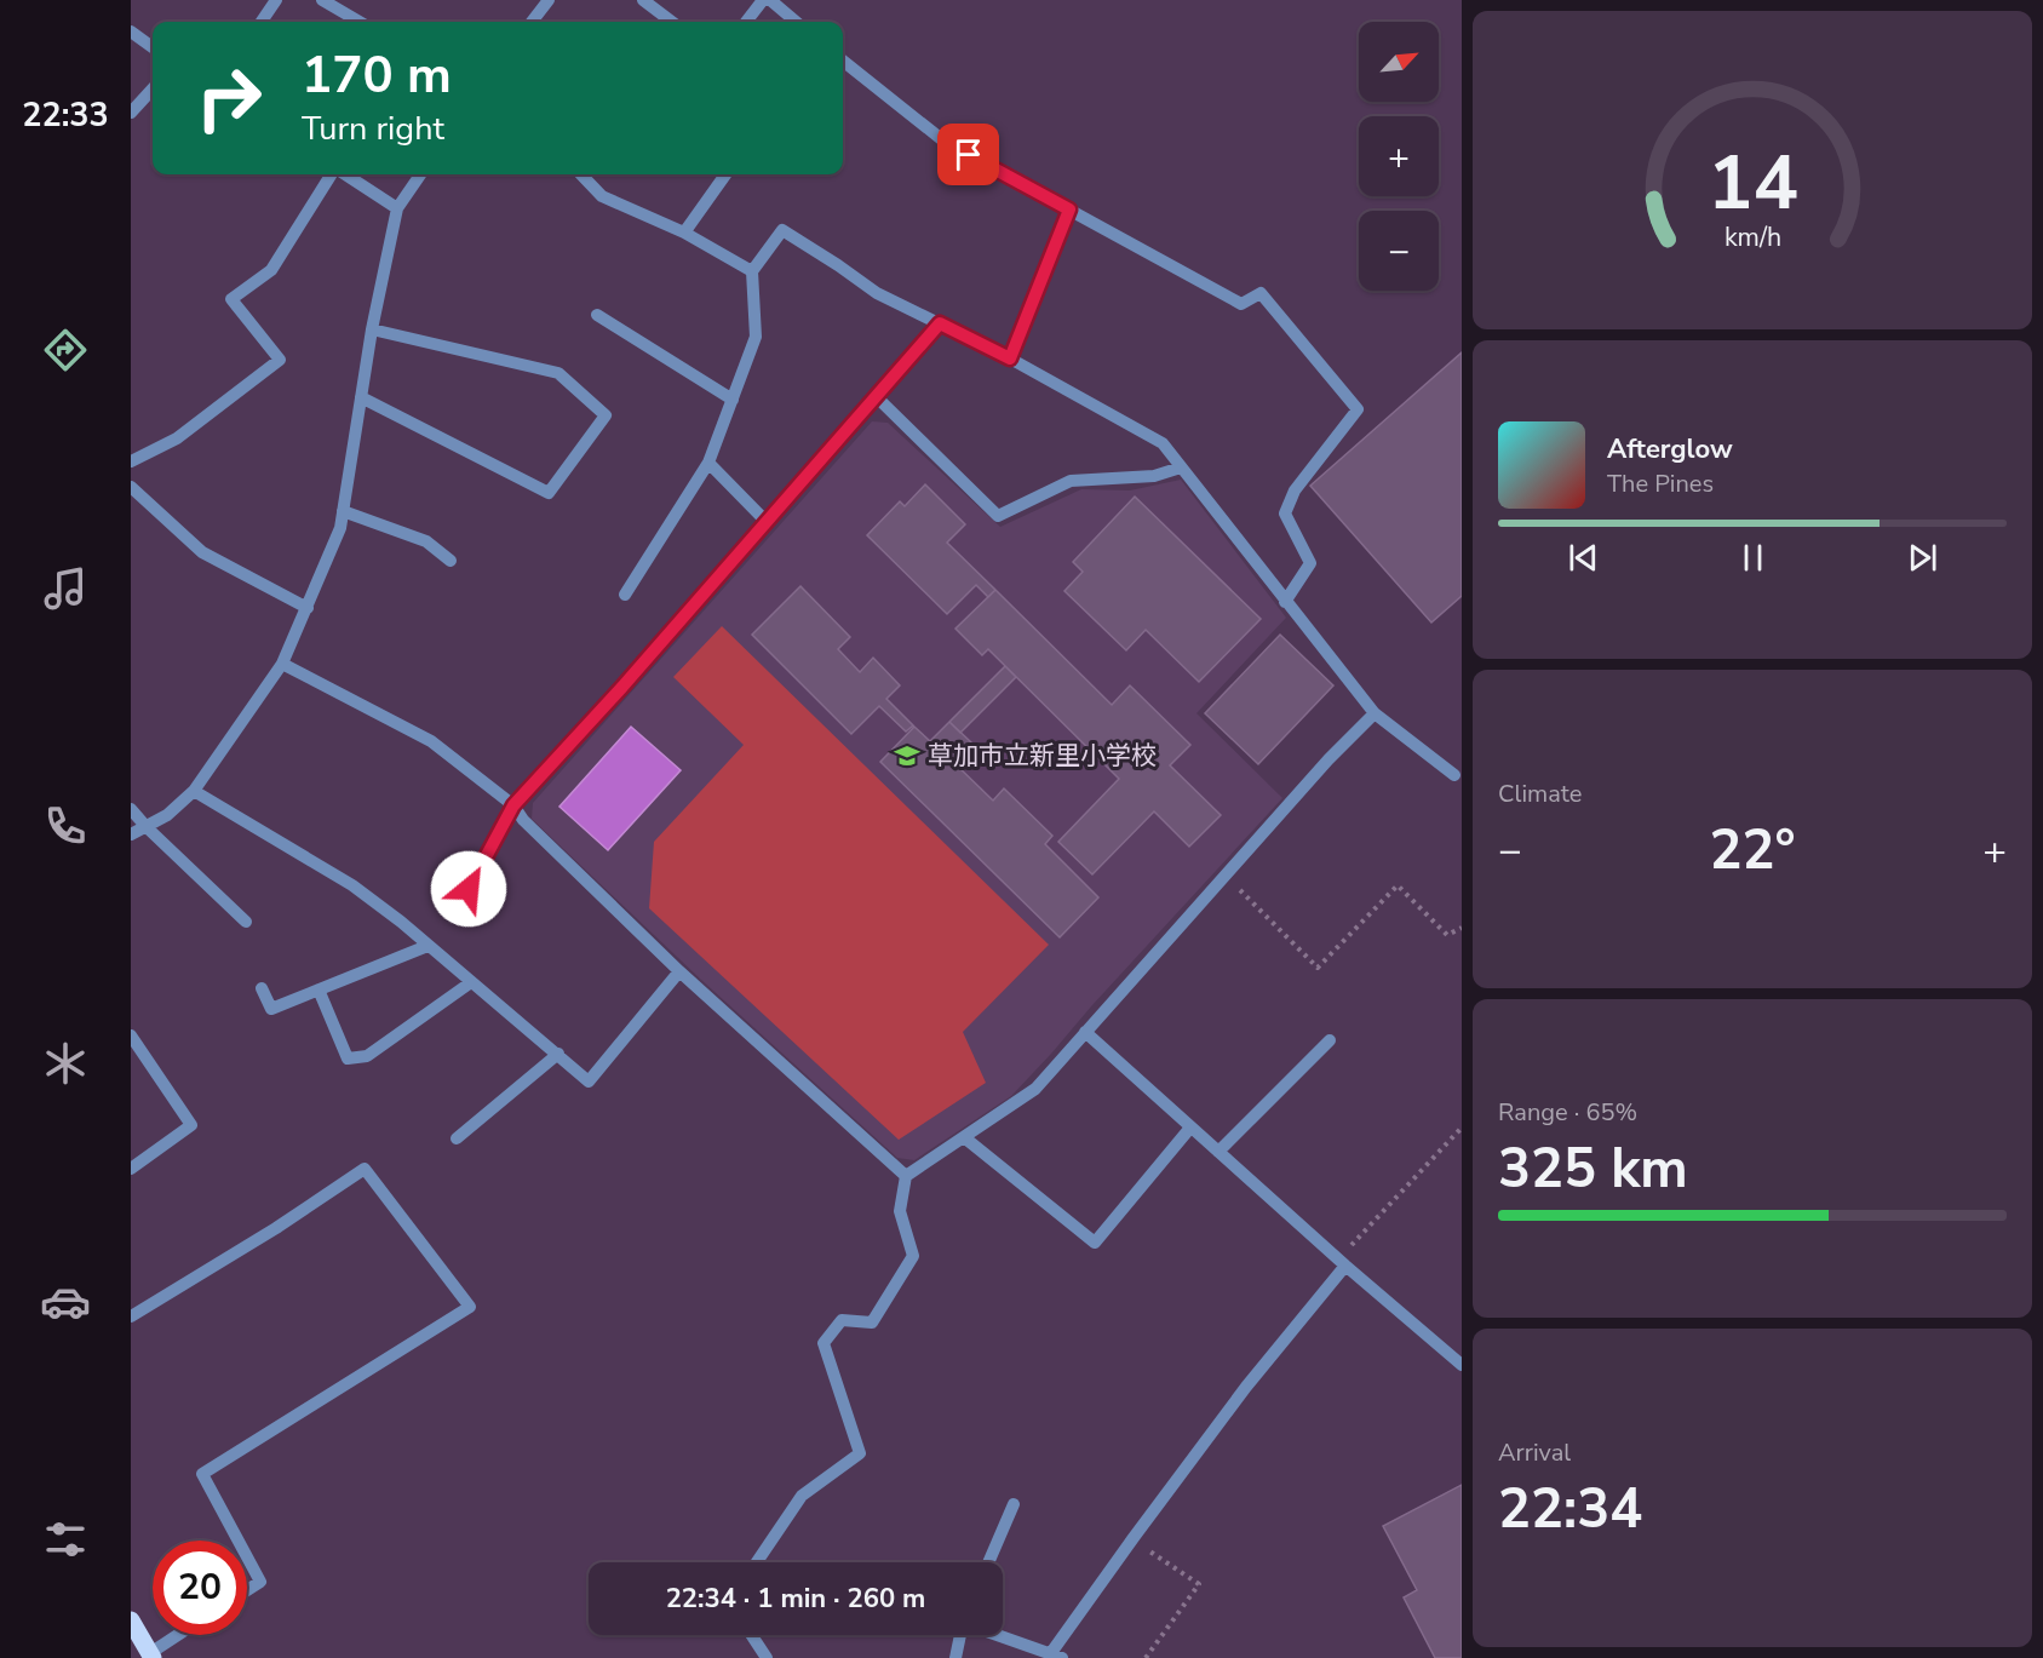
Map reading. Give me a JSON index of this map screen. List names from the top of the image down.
{
  "places": {
    "school or university": ["草加市立新里小学校"]
  },
  "north": "top right",
  "page": {
    "tabs": "22:33",
    "map_buttons": ["+", "−"],
    "turn": ["170 m", "Turn right"],
    "song": ["Afterglow", "The Pines"],
    "tile": [
      "Climate",
      ["Range · 65%", "325 km"],
      ["Arrival", "22:34"]
    ],
    "heat": ["−", "22°", "+"],
    "limit": "20",
    "trip": "22:34 · 1 min · 260 m",
    "gauge": ["14", "km/h"]
  }
}
